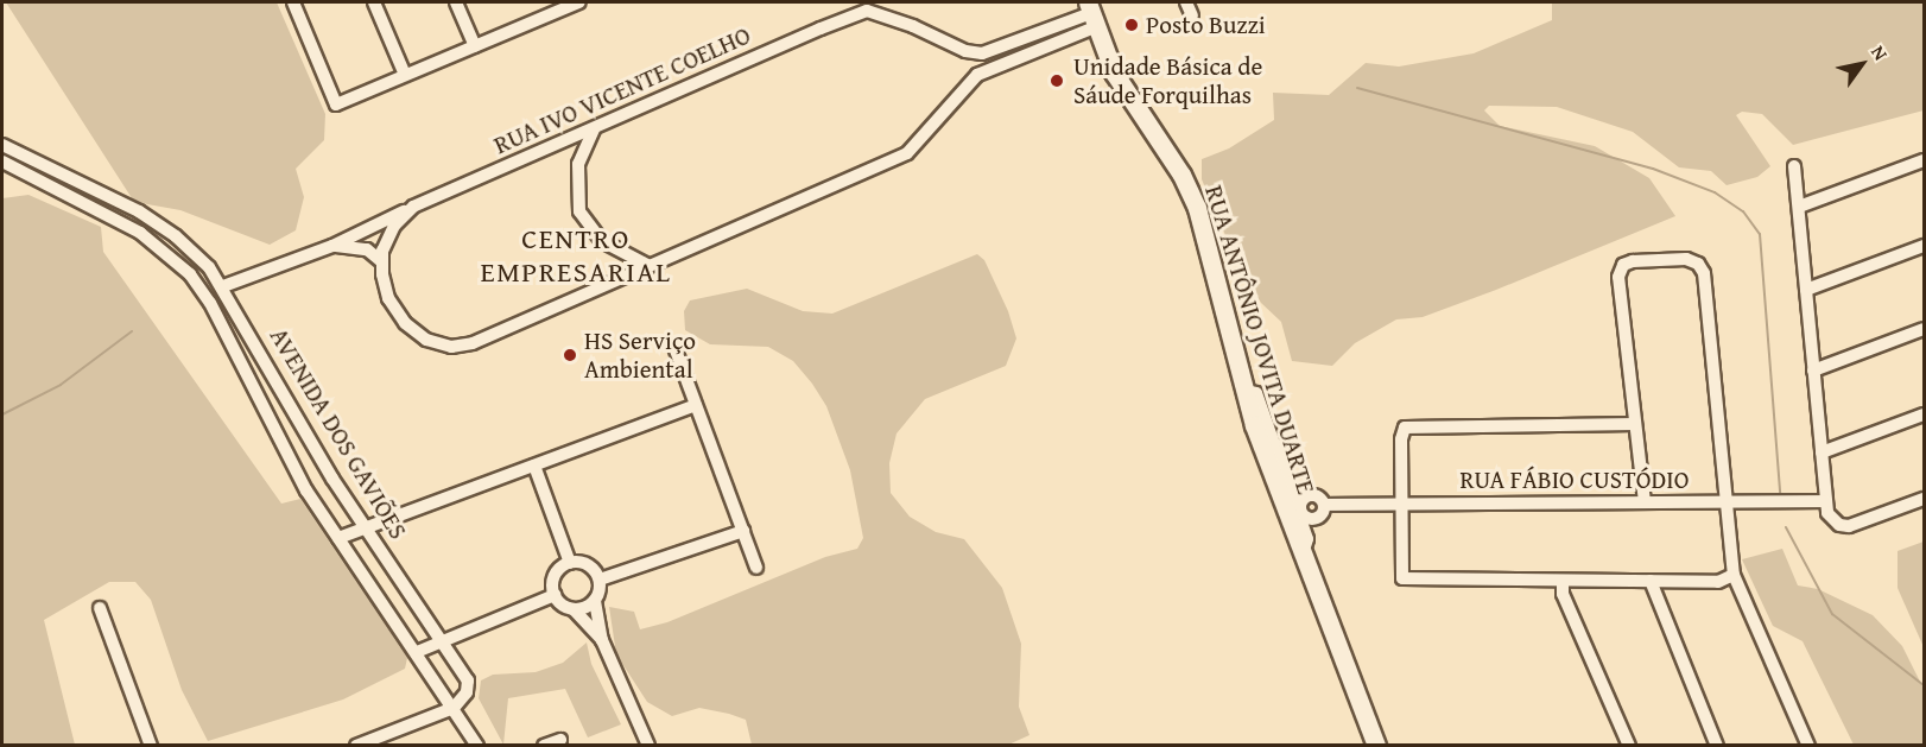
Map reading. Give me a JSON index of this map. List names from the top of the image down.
{
  "streets": {
    "main road": ["RUA ANTÔNIO JOVITA DUARTE"],
    "street": ["RUA IVO VICENTE COELHO", "AVENIDA DOS GAVIÕES", "RUA FÁBIO CUSTÓDIO"]
  },
  "crossings": [
    ["RUA IVO VICENTE COELHO", "AVENIDA DOS GAVIÕES"]
  ],
  "districts": ["CENTRO EMPRESARIAL"],
  "places": ["Posto Buzzi", "Unidade Básica de Sáude Forquilhas", "HS Serviço Ambiental"],
  "north": "top right"
}
